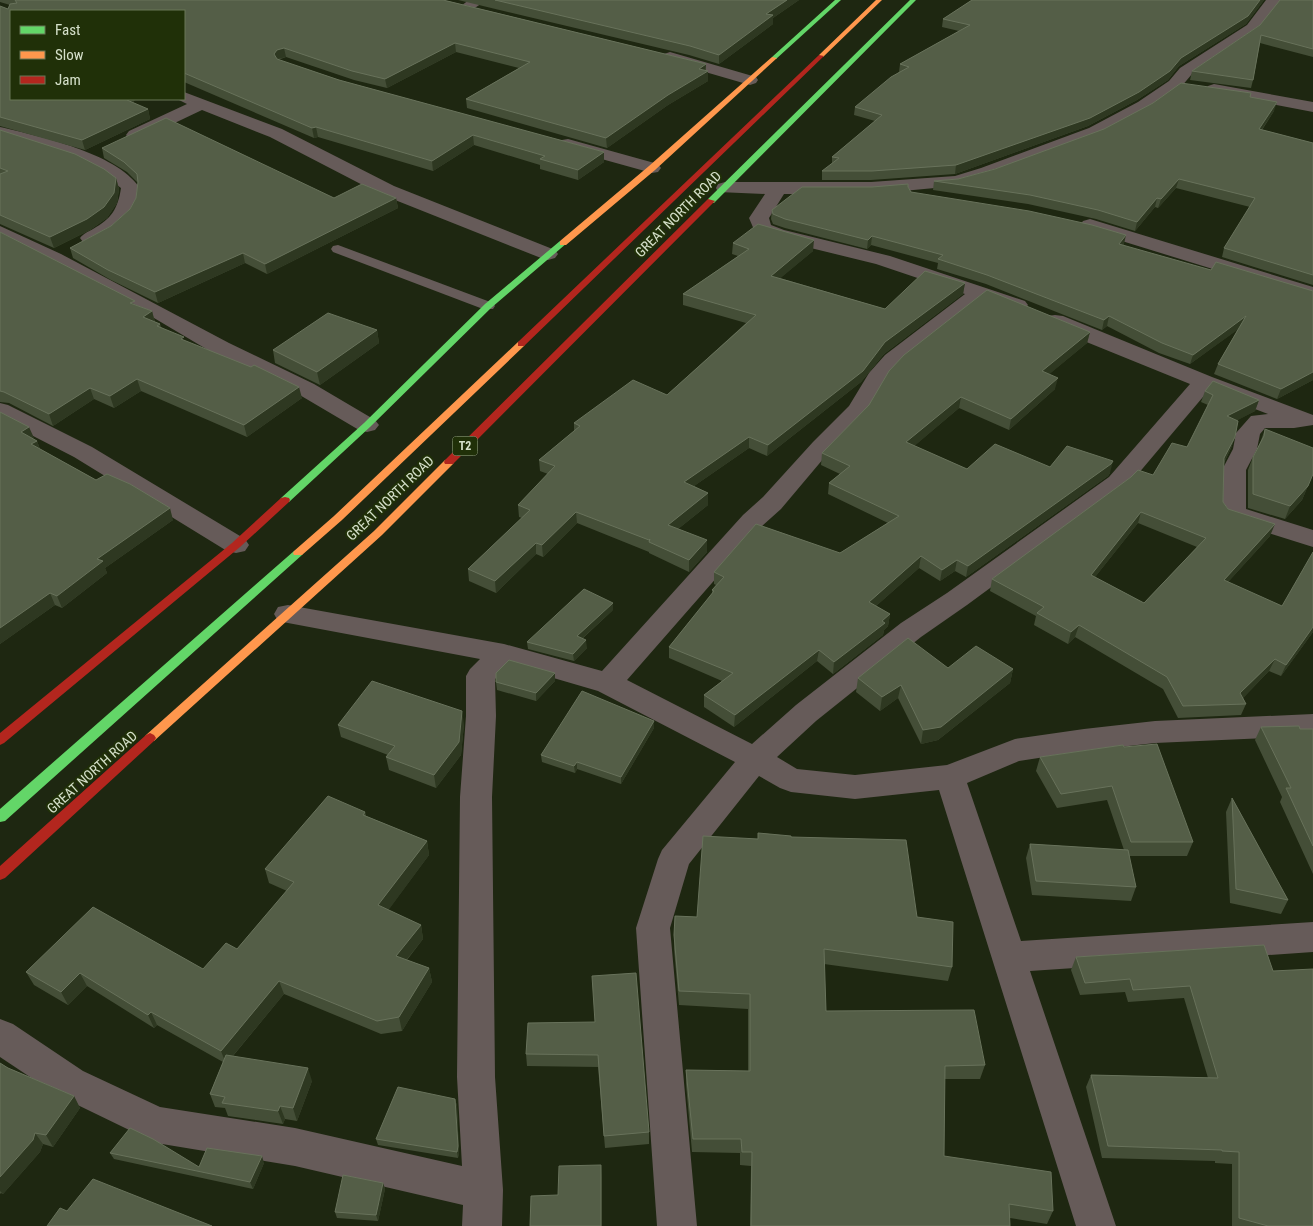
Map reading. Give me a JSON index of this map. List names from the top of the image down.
{
  "streets": {
    "main road": ["GREAT NORTH ROAD", "T2"]
  },
  "legend": ["Fast", "Slow", "Jam"]
}
